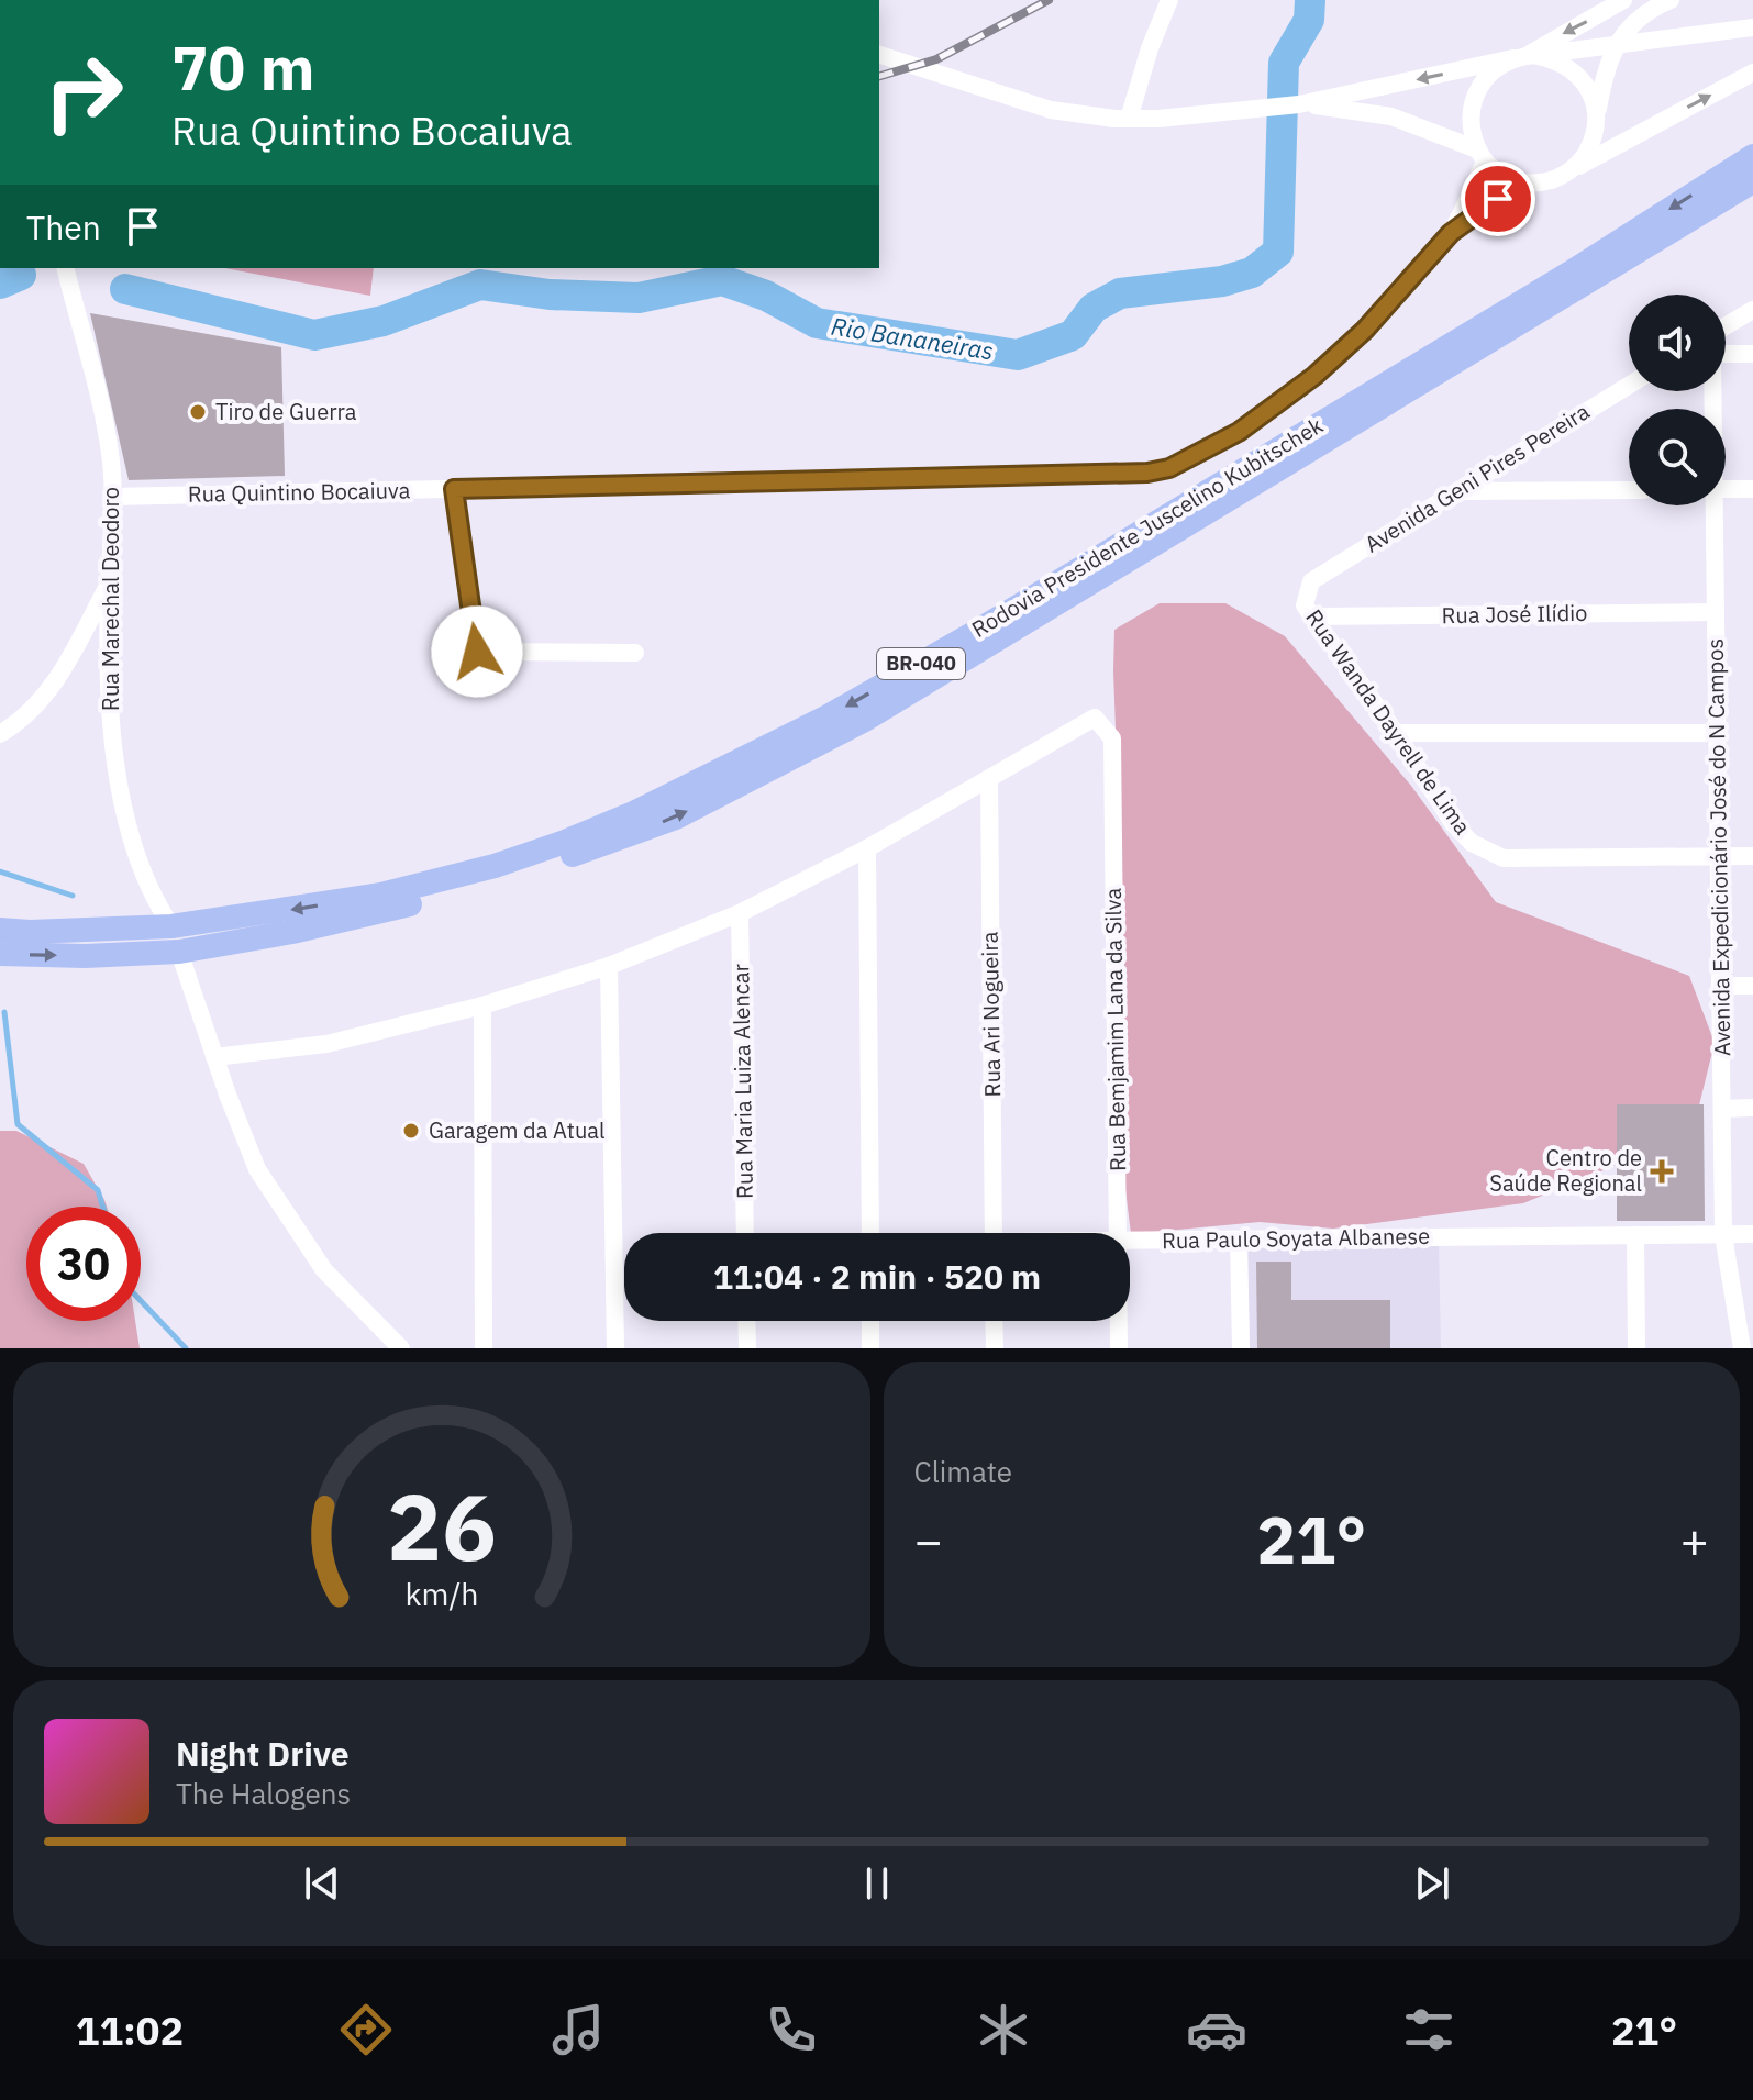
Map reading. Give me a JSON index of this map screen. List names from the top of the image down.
{
  "streets": {
    "highway": ["Rodovia Presidente Juscelino Kubitschek", "BR-040"],
    "street": [
      "Avenida Geni Pires Pereira",
      "Rua Quintino Bocaiuva",
      "Rua Marechal Deodoro",
      "Rua José Ilídio",
      "Rua Wanda Dayrell de Lima",
      "Avenida Expedicionário José do N Campos",
      "Rua Ari Nogueira",
      "Rua Bemjamim Lana da Silva",
      "Rua Maria Luiza Alencar",
      "Rua Paulo Soyata Albanese"
    ]
  },
  "crossings": [
    ["Avenida Geni Pires Pereira", "Rua Wanda Dayrell de Lima"],
    ["Rua Quintino Bocaiuva", "Rua Marechal Deodoro"],
    ["Rodovia Presidente Juscelino Kubitschek", "Rua Marechal Deodoro"],
    ["Rua José Ilídio", "Rua Wanda Dayrell de Lima"],
    ["Rua José Ilídio", "Avenida Expedicionário José do N Campos"],
    ["Rua Wanda Dayrell de Lima", "Avenida Expedicionário José do N Campos"],
    ["Avenida Expedicionário José do N Campos", "Rua Paulo Soyata Albanese"],
    ["Rua Ari Nogueira", "Rua Bemjamim Lana da Silva"]
  ],
  "water": ["Rio Bananeiras"],
  "places": {
    "other": ["Tiro de Guerra", "Garagem da Atual"],
    "health": ["Centro de Saúde Regional"]
  },
  "page": {
    "turn": ["70 m", "Rua Quintino Bocaiuva"],
    "then": "Then",
    "limit": "30",
    "trip": "11:04 · 2 min · 520 m",
    "tile": "Climate",
    "heat": ["−", "21°", "+"],
    "song": ["Night Drive", "The Halogens"],
    "tabs": ["11:02", "21°"],
    "gauge": ["26", "km/h"]
  }
}
